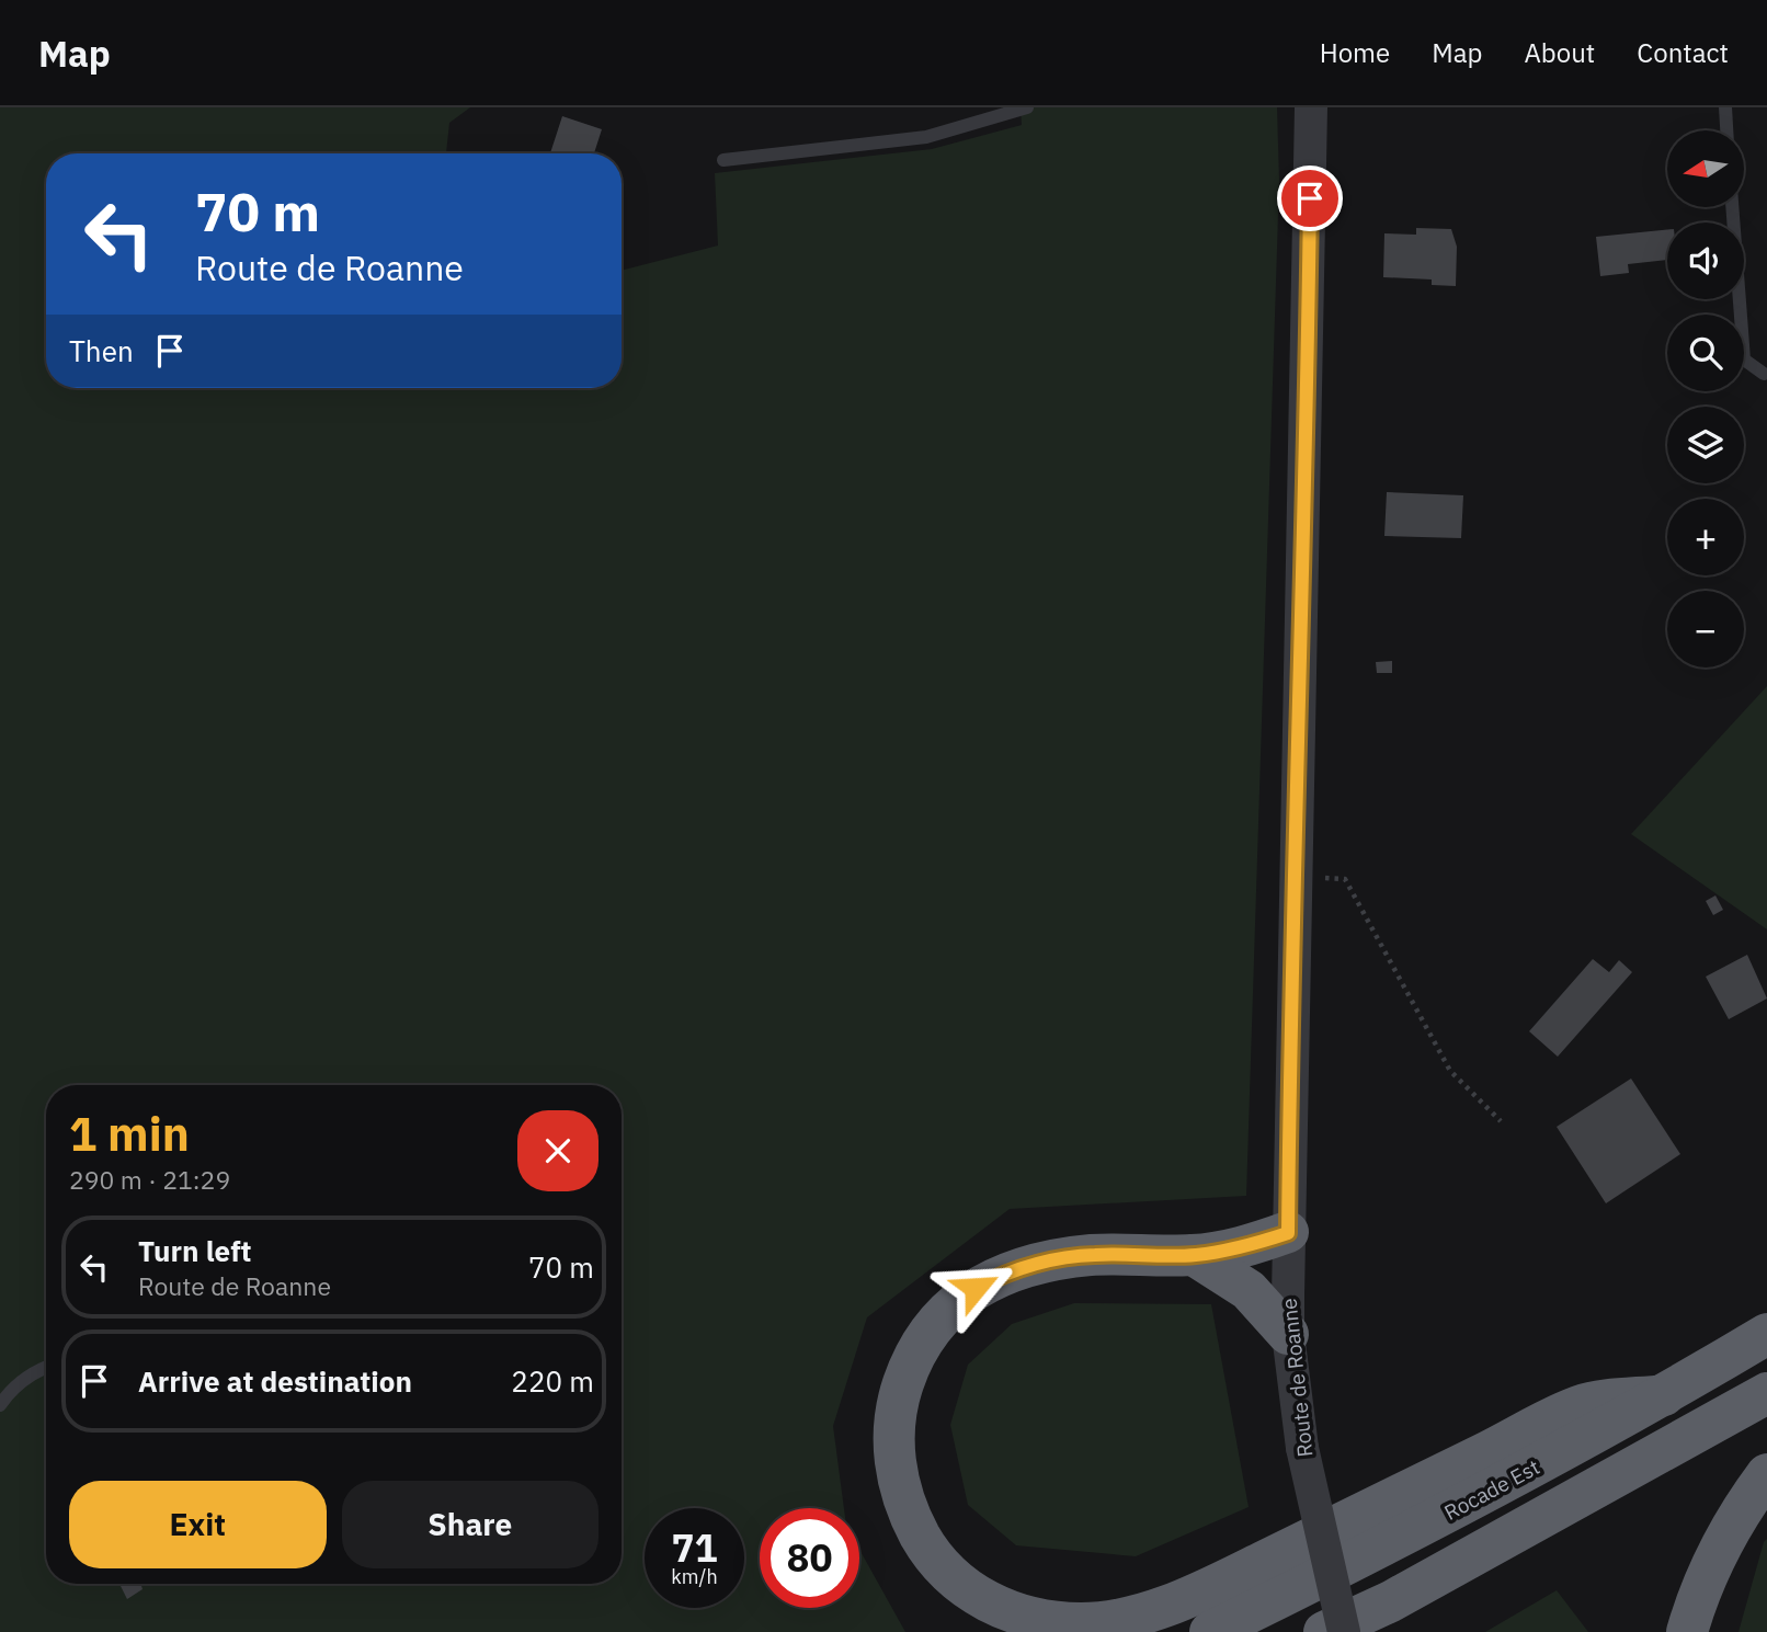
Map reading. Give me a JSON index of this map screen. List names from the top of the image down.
{
  "streets": {
    "highway": ["Rocade Est"],
    "street": ["Route de Roanne"]
  },
  "north": "left",
  "page": {
    "header": "Map",
    "nav": [
      "Home",
      "Map",
      "About",
      "Contact"
    ],
    "map_buttons": ["+", "−"],
    "turn": ["70 m", "Route de Roanne"],
    "then": "Then",
    "heading": ["1 min", "290 m · 21:29"],
    "list": [
      {
        "name": "Turn left",
        "note": "Route de Roanne",
        "value": "70 m"
      },
      {
        "name": "Arrive at destination",
        "value": "220 m"
      }
    ],
    "buttons": ["Exit", "Share"],
    "speed": "71 km/h",
    "limit": "80"
  }
}
